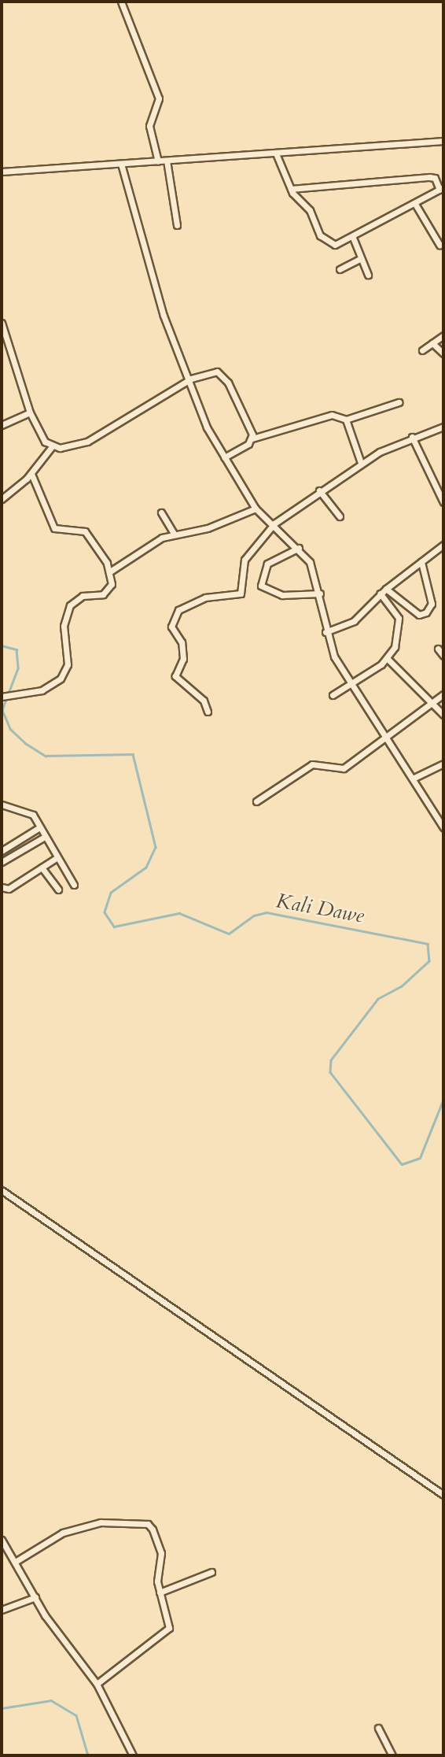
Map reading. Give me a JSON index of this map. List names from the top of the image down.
{
  "water": ["Kali Dawe"]
}
